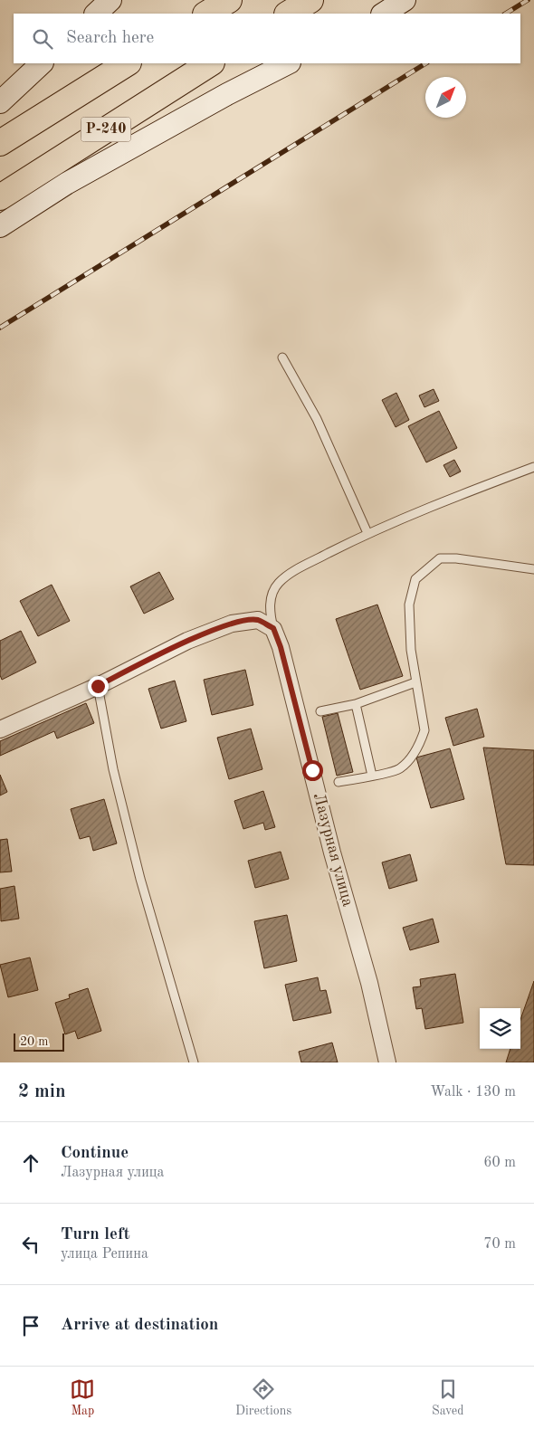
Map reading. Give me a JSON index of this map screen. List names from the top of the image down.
{
  "streets": {
    "highway": ["Р-240"],
    "street": ["Лазурная улица"]
  },
  "scale_bar": "20 m",
  "north": "top right",
  "page": {
    "search": "Search here",
    "scale": "20 m",
    "heading": ["2 min", "Walk · 130 m"],
    "list": [
      ["Continue", "Лазурная улица", "60 m"],
      ["Turn left", "улица Репина", "70 m"],
      "Arrive at destination"
    ],
    "nav": ["Map", "Directions", "Saved"]
  }
}
